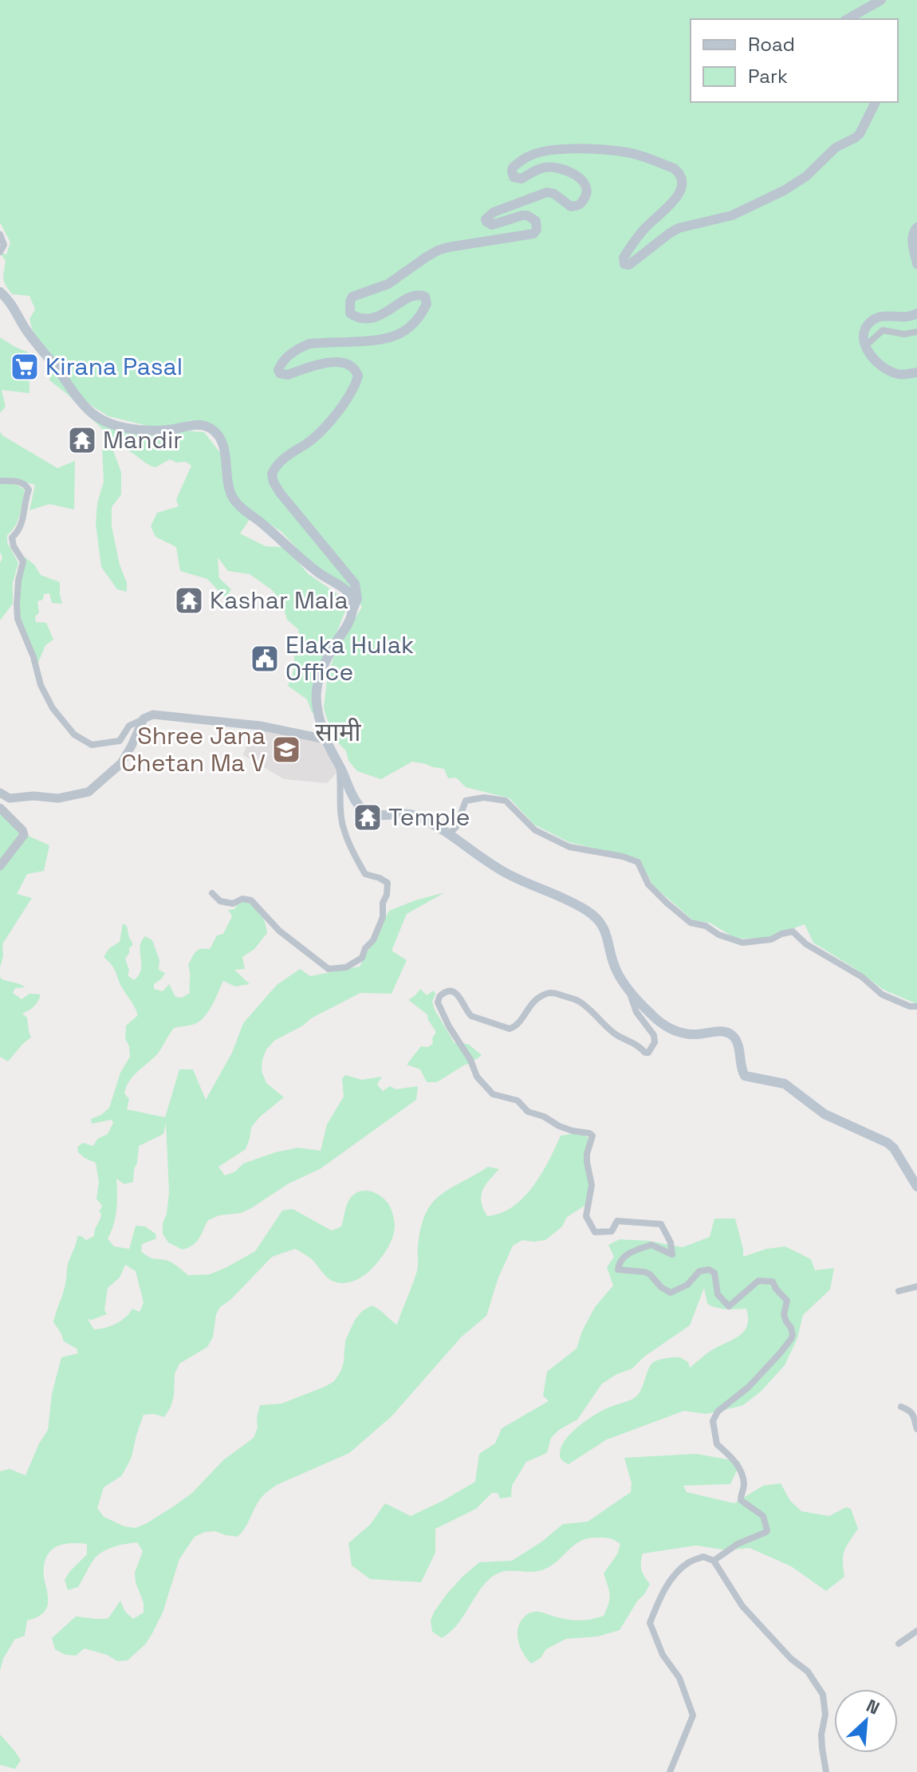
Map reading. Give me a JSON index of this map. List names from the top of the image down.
{
  "districts": ["सामी"],
  "places": {
    "supermarket": ["Kirana Pasal"],
    "temple": ["Mandir", "Kashar Mala", "Temple"],
    "public building": ["Elaka Hulak Office"],
    "school or university": ["Shree Jana Chetan Ma V"]
  },
  "legend": ["Road", "Park"],
  "north": "top right"
}
